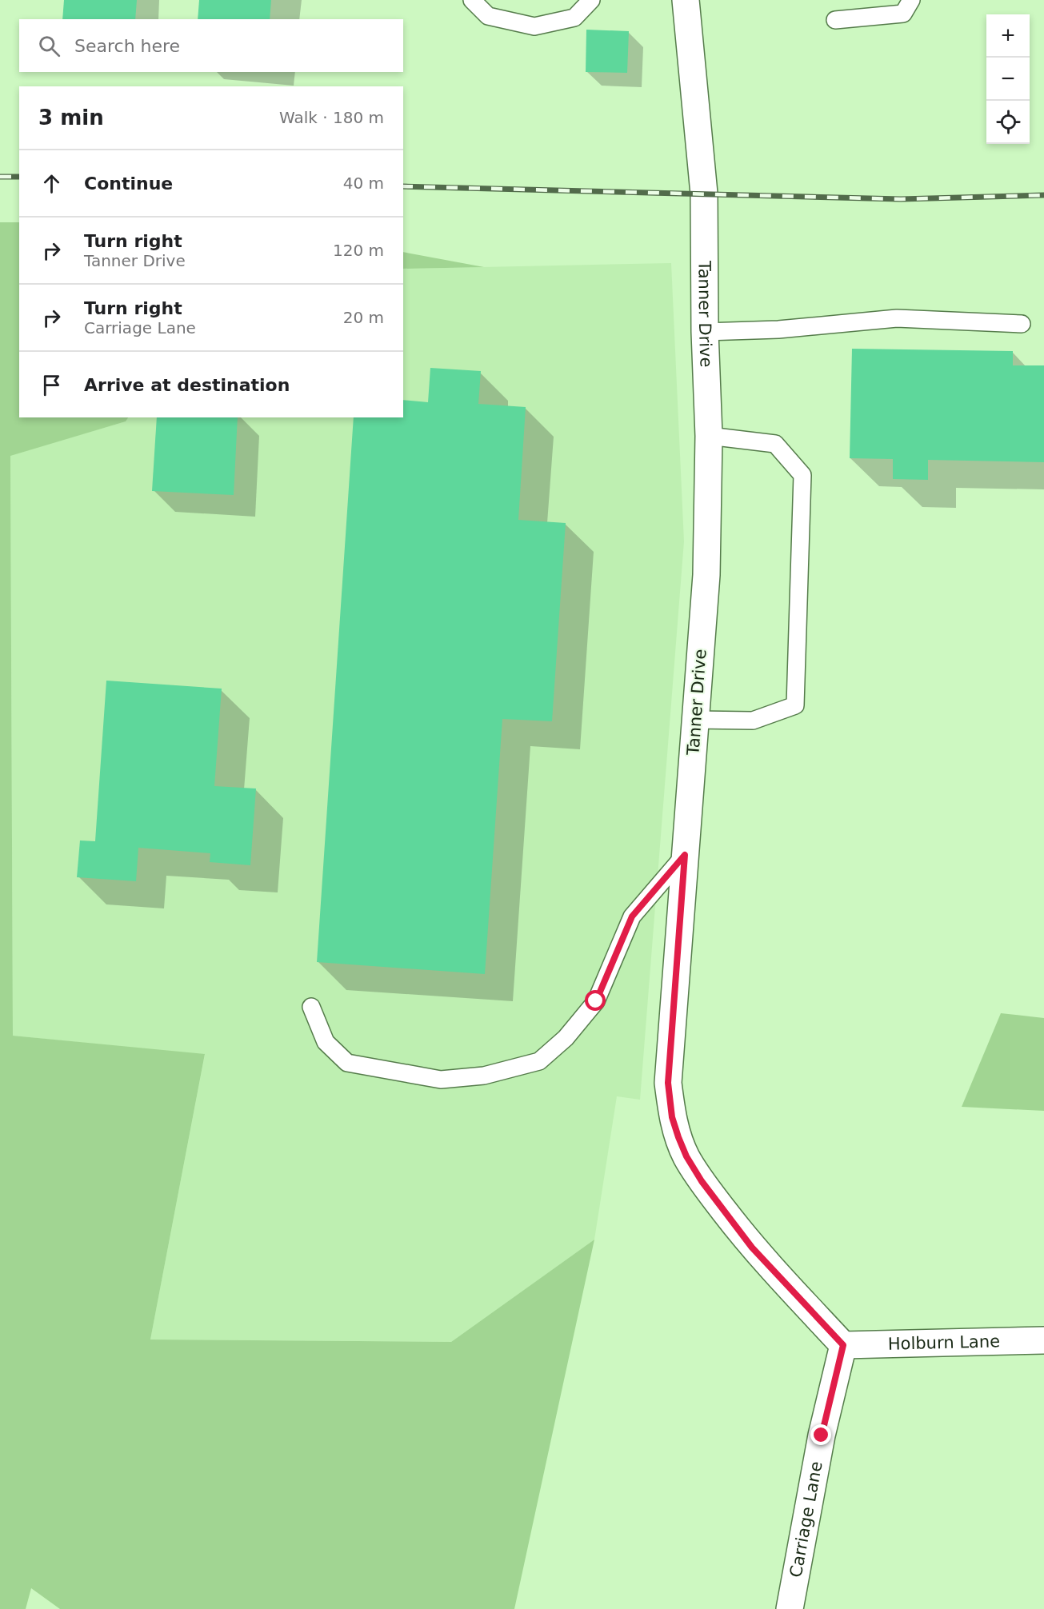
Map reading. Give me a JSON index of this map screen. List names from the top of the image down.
{
  "streets": {
    "street": ["Tanner Drive", "Holburn Lane", "Carriage Lane"]
  },
  "crossings": [
    ["Tanner Drive", "Holburn Lane"],
    ["Tanner Drive", "Carriage Lane"],
    ["Holburn Lane", "Carriage Lane"]
  ],
  "page": {
    "map_buttons": ["+", "−"],
    "search": "Search here",
    "heading": ["3 min", "Walk · 180 m"],
    "list": [
      ["Continue", "40 m"],
      ["Turn right", "Tanner Drive", "120 m"],
      ["Turn right", "Carriage Lane", "20 m"],
      "Arrive at destination"
    ]
  }
}
